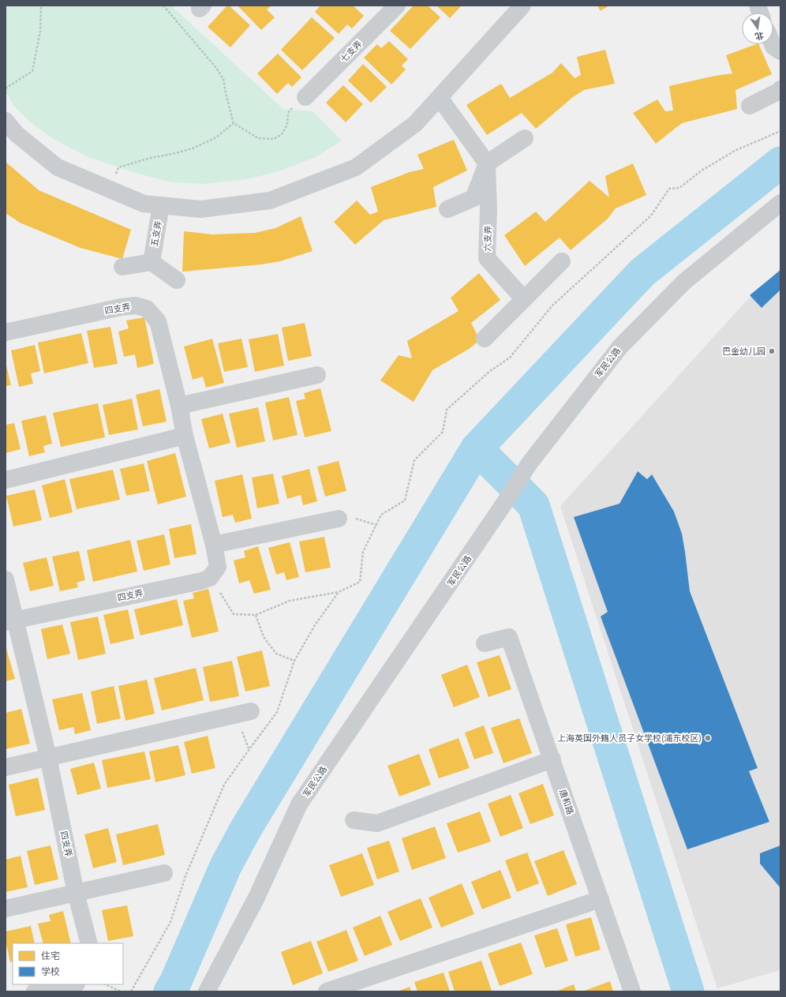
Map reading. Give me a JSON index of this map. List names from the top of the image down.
{
  "streets": {
    "street": [
      "七支弄",
      "五支弄",
      "六支弄",
      "四支弄",
      "军民公路",
      "唐和路"
    ]
  },
  "places": ["巴金幼儿园", "上海英国外籍人员子女学校(浦东校区)"],
  "legend": ["住宅", "学校"],
  "north": "bottom"
}
